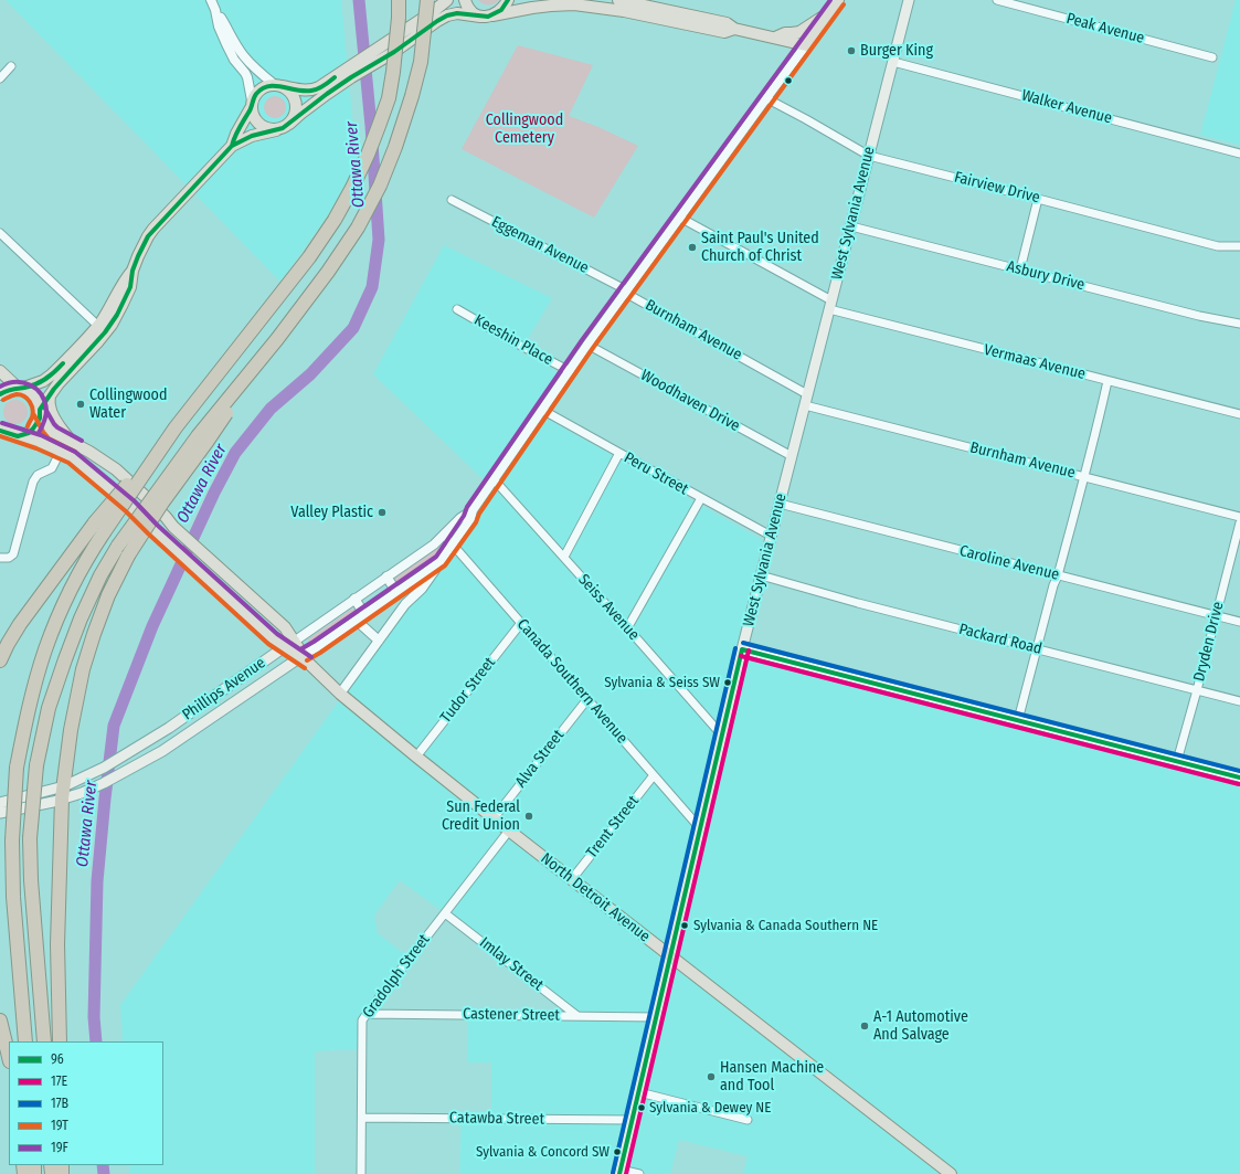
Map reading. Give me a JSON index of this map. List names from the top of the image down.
{
  "streets": {
    "main road": ["West Sylvania Avenue", "Phillips Avenue", "North Detroit Avenue"],
    "street": [
      "Peak Avenue",
      "Walker Avenue",
      "Fairview Drive",
      "Eggeman Avenue",
      "Asbury Drive",
      "Burnham Avenue",
      "Keeshin Place",
      "Vermaas Avenue",
      "Woodhaven Drive",
      "Peru Street",
      "Caroline Avenue",
      "Seiss Avenue",
      "Packard Road",
      "Dryden Drive",
      "Canada Southern Avenue",
      "Tudor Street",
      "Alva Street",
      "Trent Street",
      "Imlay Street",
      "Gradolph Street",
      "Castener Street",
      "Catawba Street"
    ]
  },
  "crossings": [
    ["Walker Avenue", "West Sylvania Avenue"],
    ["Fairview Drive", "West Sylvania Avenue"],
    ["Fairview Drive", "Phillips Avenue"],
    ["West Sylvania Avenue", "Asbury Drive"],
    ["West Sylvania Avenue", "Burnham Avenue"],
    ["West Sylvania Avenue", "Vermaas Avenue"],
    ["West Sylvania Avenue", "Woodhaven Drive"],
    ["West Sylvania Avenue", "Peru Street"],
    ["West Sylvania Avenue", "Caroline Avenue"],
    ["West Sylvania Avenue", "Seiss Avenue"],
    ["West Sylvania Avenue", "Packard Road"],
    ["West Sylvania Avenue", "Canada Southern Avenue"],
    ["West Sylvania Avenue", "North Detroit Avenue"],
    ["West Sylvania Avenue", "Castener Street"],
    ["West Sylvania Avenue", "Catawba Street"],
    ["Eggeman Avenue", "Burnham Avenue"],
    ["Eggeman Avenue", "Phillips Avenue"],
    ["Burnham Avenue", "Phillips Avenue"],
    ["Keeshin Place", "Phillips Avenue"],
    ["Vermaas Avenue", "Phillips Avenue"],
    ["Woodhaven Drive", "Phillips Avenue"],
    ["Peru Street", "Phillips Avenue"],
    ["Caroline Avenue", "Dryden Drive"],
    ["Seiss Avenue", "Phillips Avenue"],
    ["Packard Road", "Dryden Drive"],
    ["Canada Southern Avenue", "Phillips Avenue"],
    ["Canada Southern Avenue", "Tudor Street"],
    ["Canada Southern Avenue", "Alva Street"],
    ["Canada Southern Avenue", "Trent Street"],
    ["Phillips Avenue", "North Detroit Avenue"],
    ["Tudor Street", "North Detroit Avenue"],
    ["Alva Street", "North Detroit Avenue"],
    ["Trent Street", "North Detroit Avenue"],
    ["North Detroit Avenue", "Gradolph Street"],
    ["Imlay Street", "Gradolph Street"],
    ["Imlay Street", "Castener Street"],
    ["Gradolph Street", "Castener Street"],
    ["Gradolph Street", "Catawba Street"]
  ],
  "water": ["Ottawa River"],
  "parks": ["Collingwood Cemetery"],
  "places": [
    "Burger King",
    "Saint Paul's United Church of Christ",
    "Collingwood Water",
    "Valley Plastic",
    "Sylvania & Seiss SW",
    "Sun Federal Credit Union",
    "Sylvania & Canada Southern NE",
    "A-1 Automotive And Salvage",
    "Hansen Machine and Tool",
    "Sylvania & Dewey NE",
    "Sylvania & Concord SW"
  ],
  "lines": [
    "transit line 96",
    "transit line 19F",
    "transit line 19T",
    "transit line 17B",
    "transit line 17E"
  ],
  "legend": [
    "96",
    "17E",
    "17B",
    "19T",
    "19F"
  ]
}
